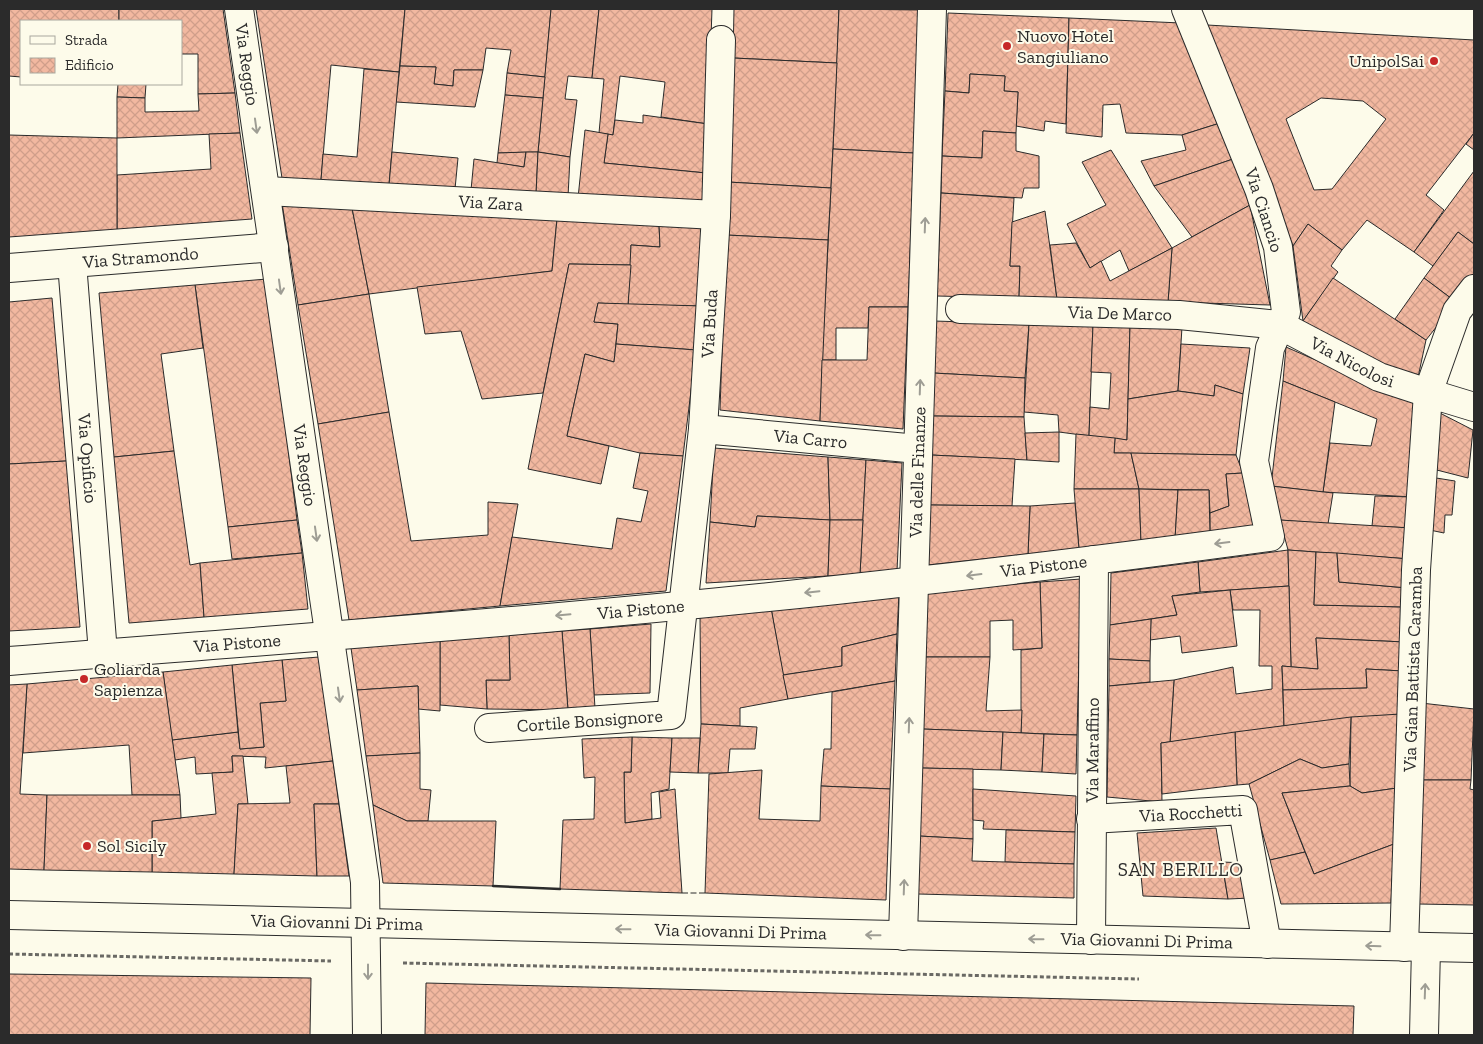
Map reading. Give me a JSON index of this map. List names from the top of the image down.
{
  "streets": {
    "street": [
      "Via Reggio",
      "Via Zara",
      "Via Ciancio",
      "Via Stramondo",
      "Via De Marco",
      "Via Buda",
      "Via Nicolosi",
      "Via Carro",
      "Via Opificio",
      "Via delle Finanze",
      "Via Pistone",
      "Via Gian Battista Caramba",
      "Cortile Bonsignore",
      "Via Maraffino",
      "Via Rocchetti",
      "Via Giovanni Di Prima"
    ]
  },
  "crossings": [
    ["Via Reggio", "Via Zara"],
    ["Via Reggio", "Via Stramondo"],
    ["Via Reggio", "Via Pistone"],
    ["Via Reggio", "Via Giovanni Di Prima"],
    ["Via Zara", "Via Buda"],
    ["Via Ciancio", "Via De Marco"],
    ["Via Ciancio", "Via Nicolosi"],
    ["Via Ciancio", "Via Pistone"],
    ["Via Stramondo", "Via Opificio"],
    ["Via De Marco", "Via Nicolosi"],
    ["Via Buda", "Via Carro"],
    ["Via Buda", "Via Pistone"],
    ["Via Buda", "Cortile Bonsignore"],
    ["Via Nicolosi", "Via Gian Battista Caramba"],
    ["Via Carro", "Via delle Finanze"],
    ["Via Opificio", "Via Pistone"],
    ["Via delle Finanze", "Via Pistone"],
    ["Via delle Finanze", "Via Giovanni Di Prima"],
    ["Via Pistone", "Cortile Bonsignore"],
    ["Via Pistone", "Via Maraffino"],
    ["Via Gian Battista Caramba", "Via Giovanni Di Prima"],
    ["Via Maraffino", "Via Rocchetti"],
    ["Via Maraffino", "Via Giovanni Di Prima"],
    ["Via Rocchetti", "Via Giovanni Di Prima"]
  ],
  "one_way": [
    "Via Reggio",
    "Via delle Finanze",
    "Via Pistone",
    "Via Giovanni Di Prima"
  ],
  "districts": ["SAN BERILLO"],
  "places": [
    "Nuovo Hotel Sangiuliano",
    "UnipolSai",
    "Goliarda Sapienza",
    "Sol Sicily"
  ],
  "legend": ["Strada", "Edificio"]
}
